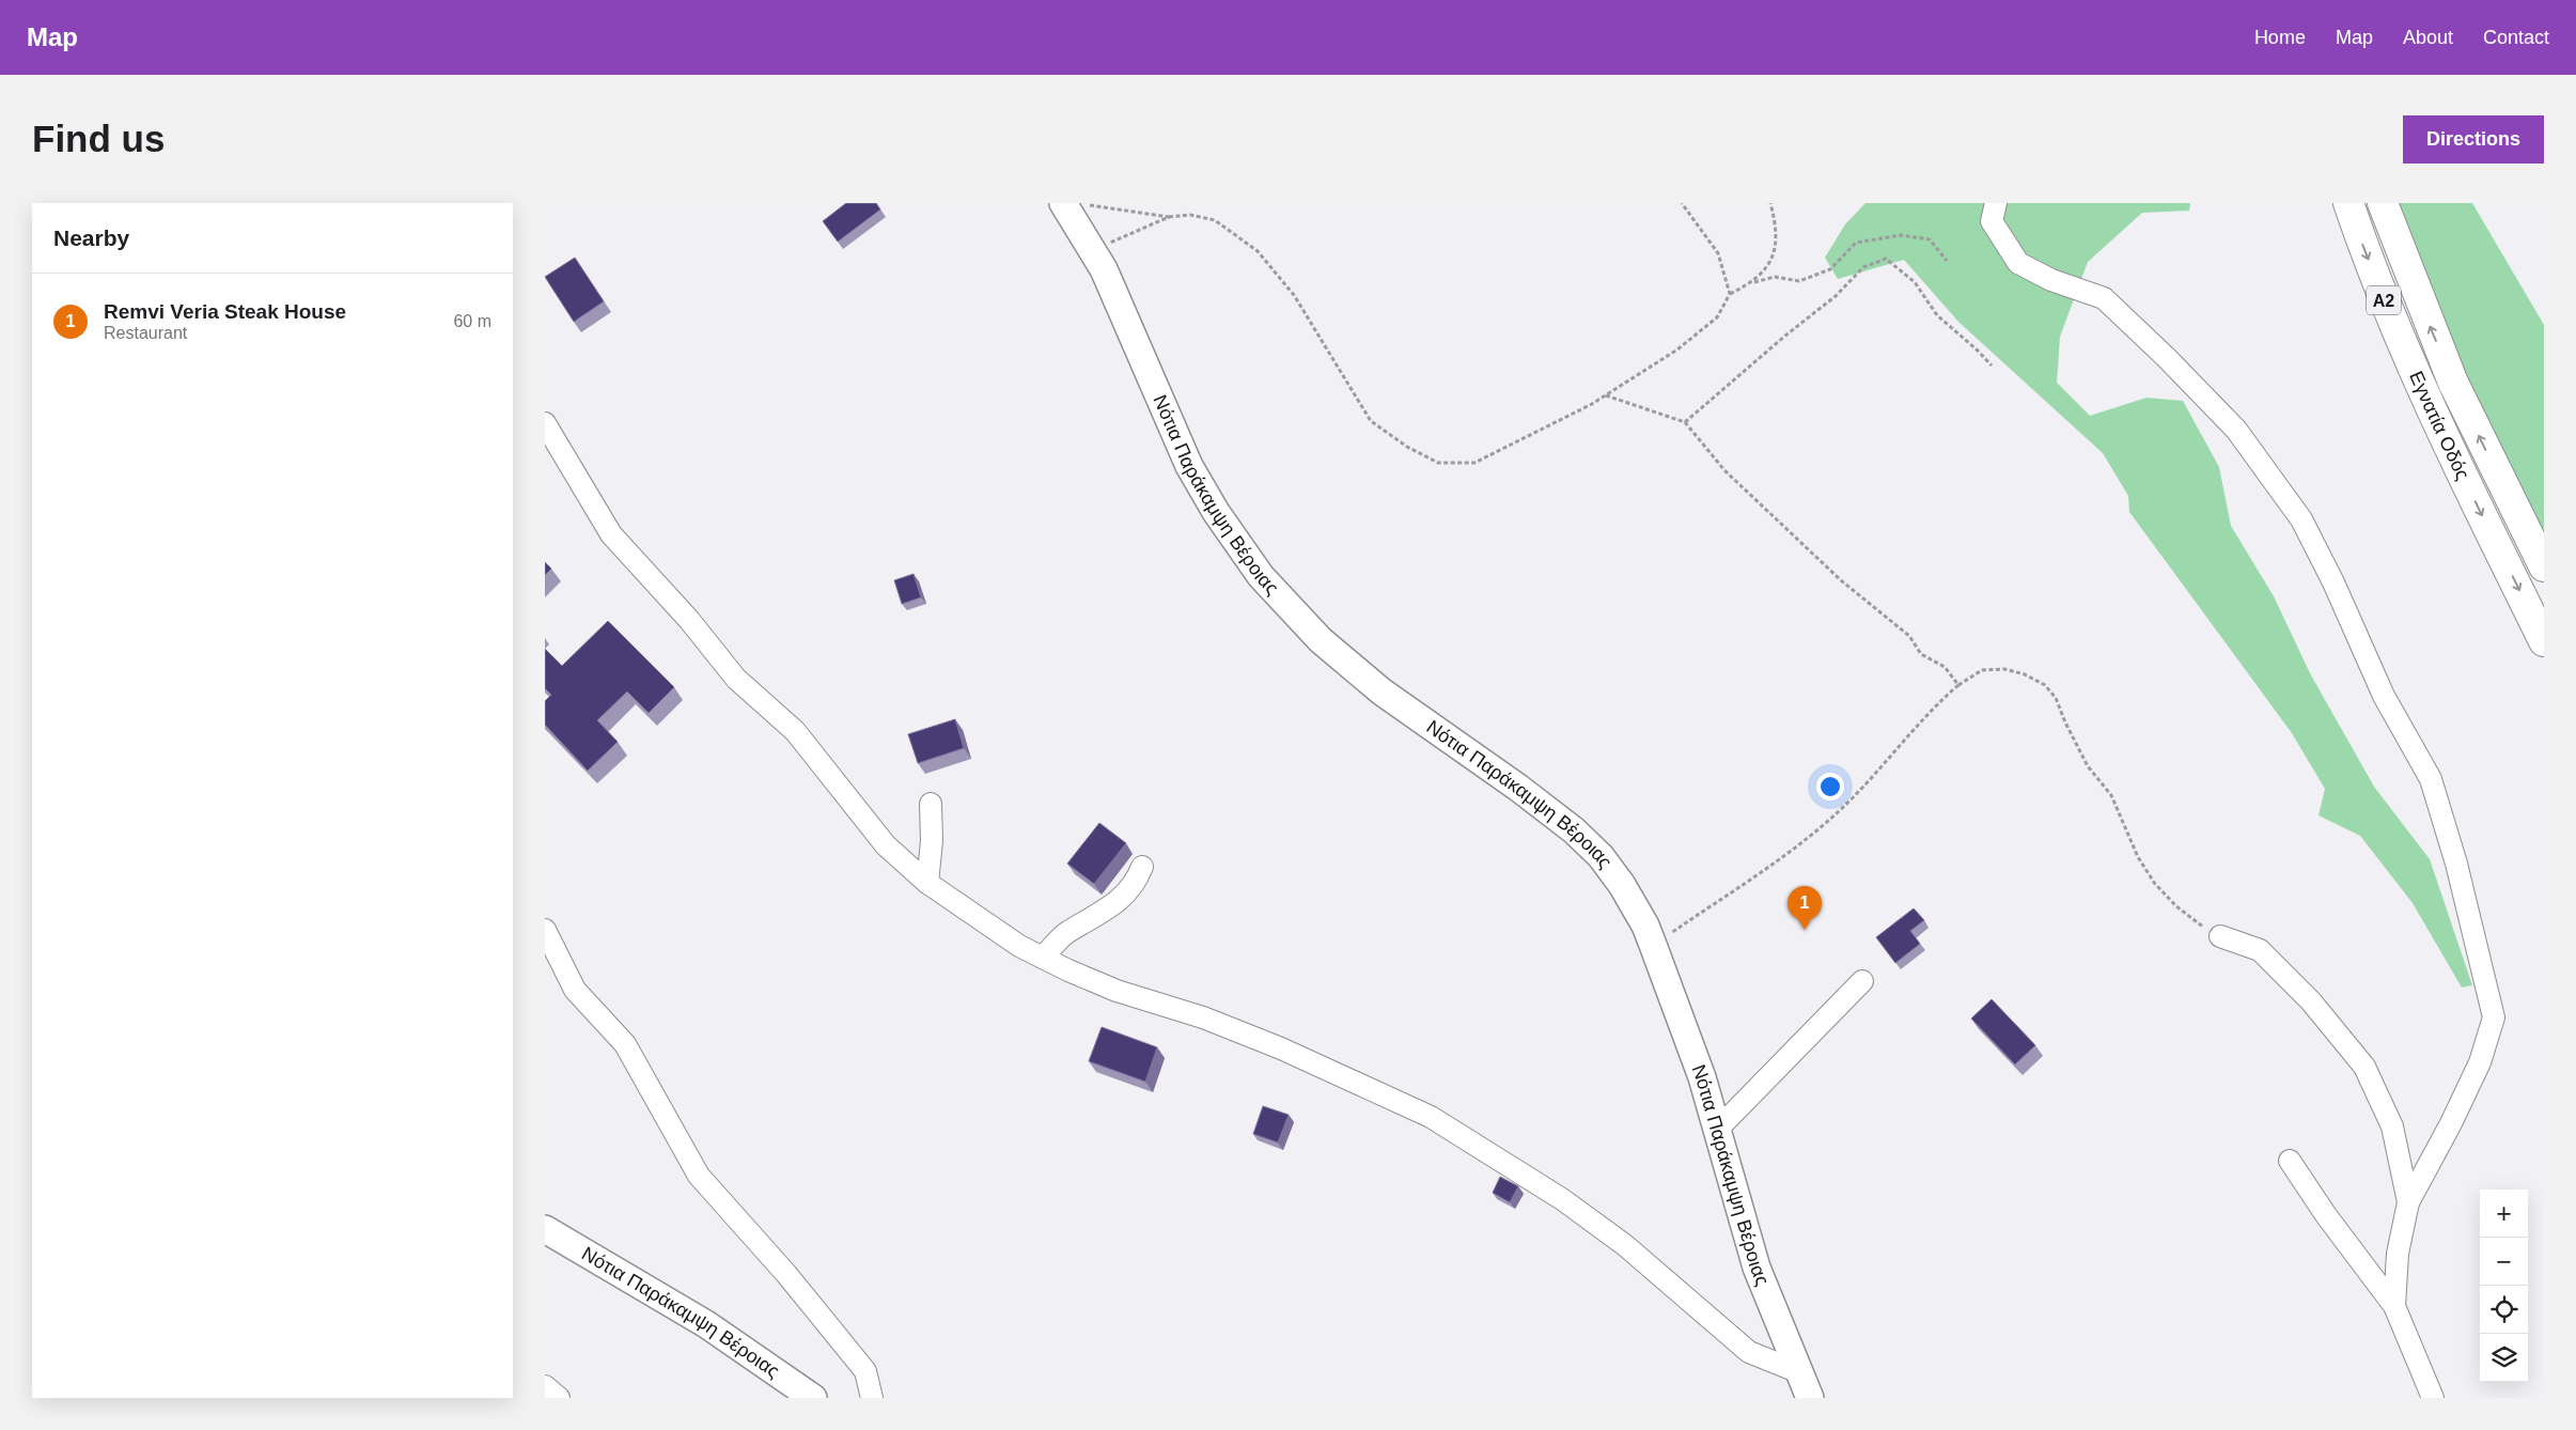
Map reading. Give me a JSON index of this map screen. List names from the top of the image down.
{
  "streets": {
    "highway": ["Α2", "Εγνατία Οδός"],
    "main road": ["Νότια Παράκαμψη Βέροιας"]
  },
  "page": {
    "header": "Map",
    "nav": [
      "Home",
      "Map",
      "About",
      "Contact"
    ],
    "buttons": "Directions",
    "title": "Find us",
    "heading": "Nearby",
    "list": [
      {
        "mark": "1",
        "name": "Remvi Veria Steak House",
        "note": "Restaurant",
        "value": "60 m"
      }
    ],
    "pins": "1",
    "map_buttons": ["+", "−"]
  }
}
